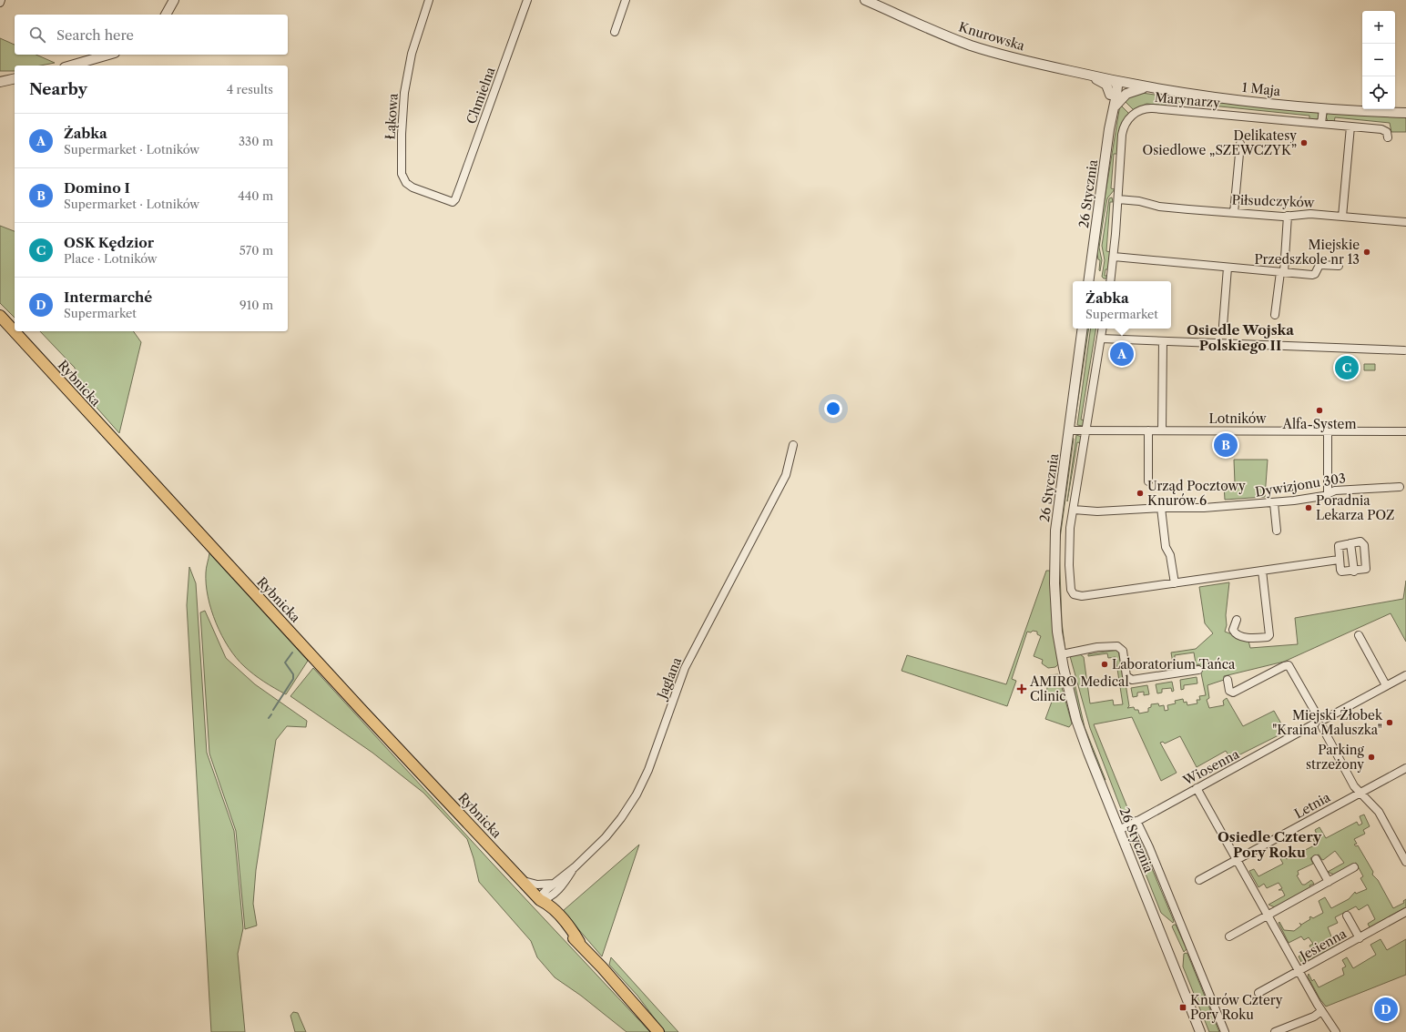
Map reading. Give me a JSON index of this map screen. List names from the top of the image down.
{
  "streets": {
    "main road": ["Rybnicka"],
    "street": [
      "Knurowska",
      "1 Maja",
      "Chmielna",
      "Marynarzy",
      "Łąkowa",
      "26 Stycznia",
      "Piłsudczyków",
      "Lotników",
      "Dywizjonu 303",
      "Jaglana",
      "Wiosenna",
      "Letnia",
      "Jesienna"
    ]
  },
  "crossings": [
    ["Knurowska", "1 Maja"],
    ["Knurowska", "26 Stycznia"],
    ["1 Maja", "26 Stycznia"],
    ["Chmielna", "Łąkowa"],
    ["Marynarzy", "Piłsudczyków"],
    ["26 Stycznia", "Lotników"],
    ["26 Stycznia", "Wiosenna"],
    ["Rybnicka", "Jaglana"]
  ],
  "districts": ["Osiedle Wojska Polskiego II", "Osiedle Cztery Pory Roku"],
  "places": {
    "other": [
      "Delikatesy Osiedlowe „SZEWCZYK”",
      "Miejskie Przedszkole nr 13",
      "Alfa-System",
      "Urząd Pocztowy Knurów 6",
      "Poradnia Lekarza POZ",
      "Laboratorium Tańca",
      "Miejski Żłobek \"Kraina Maluszka\"",
      "Parking strzeżony"
    ],
    "health": ["AMIRO Medical Clinic"],
    "transit": ["Knurów Cztery Pory Roku"]
  },
  "page": {
    "map_buttons": ["+", "−"],
    "search": "Search here",
    "heading": ["Nearby", "4 results"],
    "list": [
      {
        "mark": "A",
        "name": "Żabka",
        "note": "Supermarket · Lotników",
        "value": "330 m"
      },
      {
        "mark": "B",
        "name": "Domino I",
        "note": "Supermarket · Lotników",
        "value": "440 m"
      },
      {
        "mark": "C",
        "name": "OSK Kędzior",
        "note": "Place · Lotników",
        "value": "570 m"
      },
      {
        "mark": "D",
        "name": "Intermarché",
        "note": "Supermarket",
        "value": "910 m"
      }
    ],
    "popup": ["Żabka", "Supermarket"],
    "pins": [
      "A",
      "C",
      "B",
      "D"
    ]
  }
}
